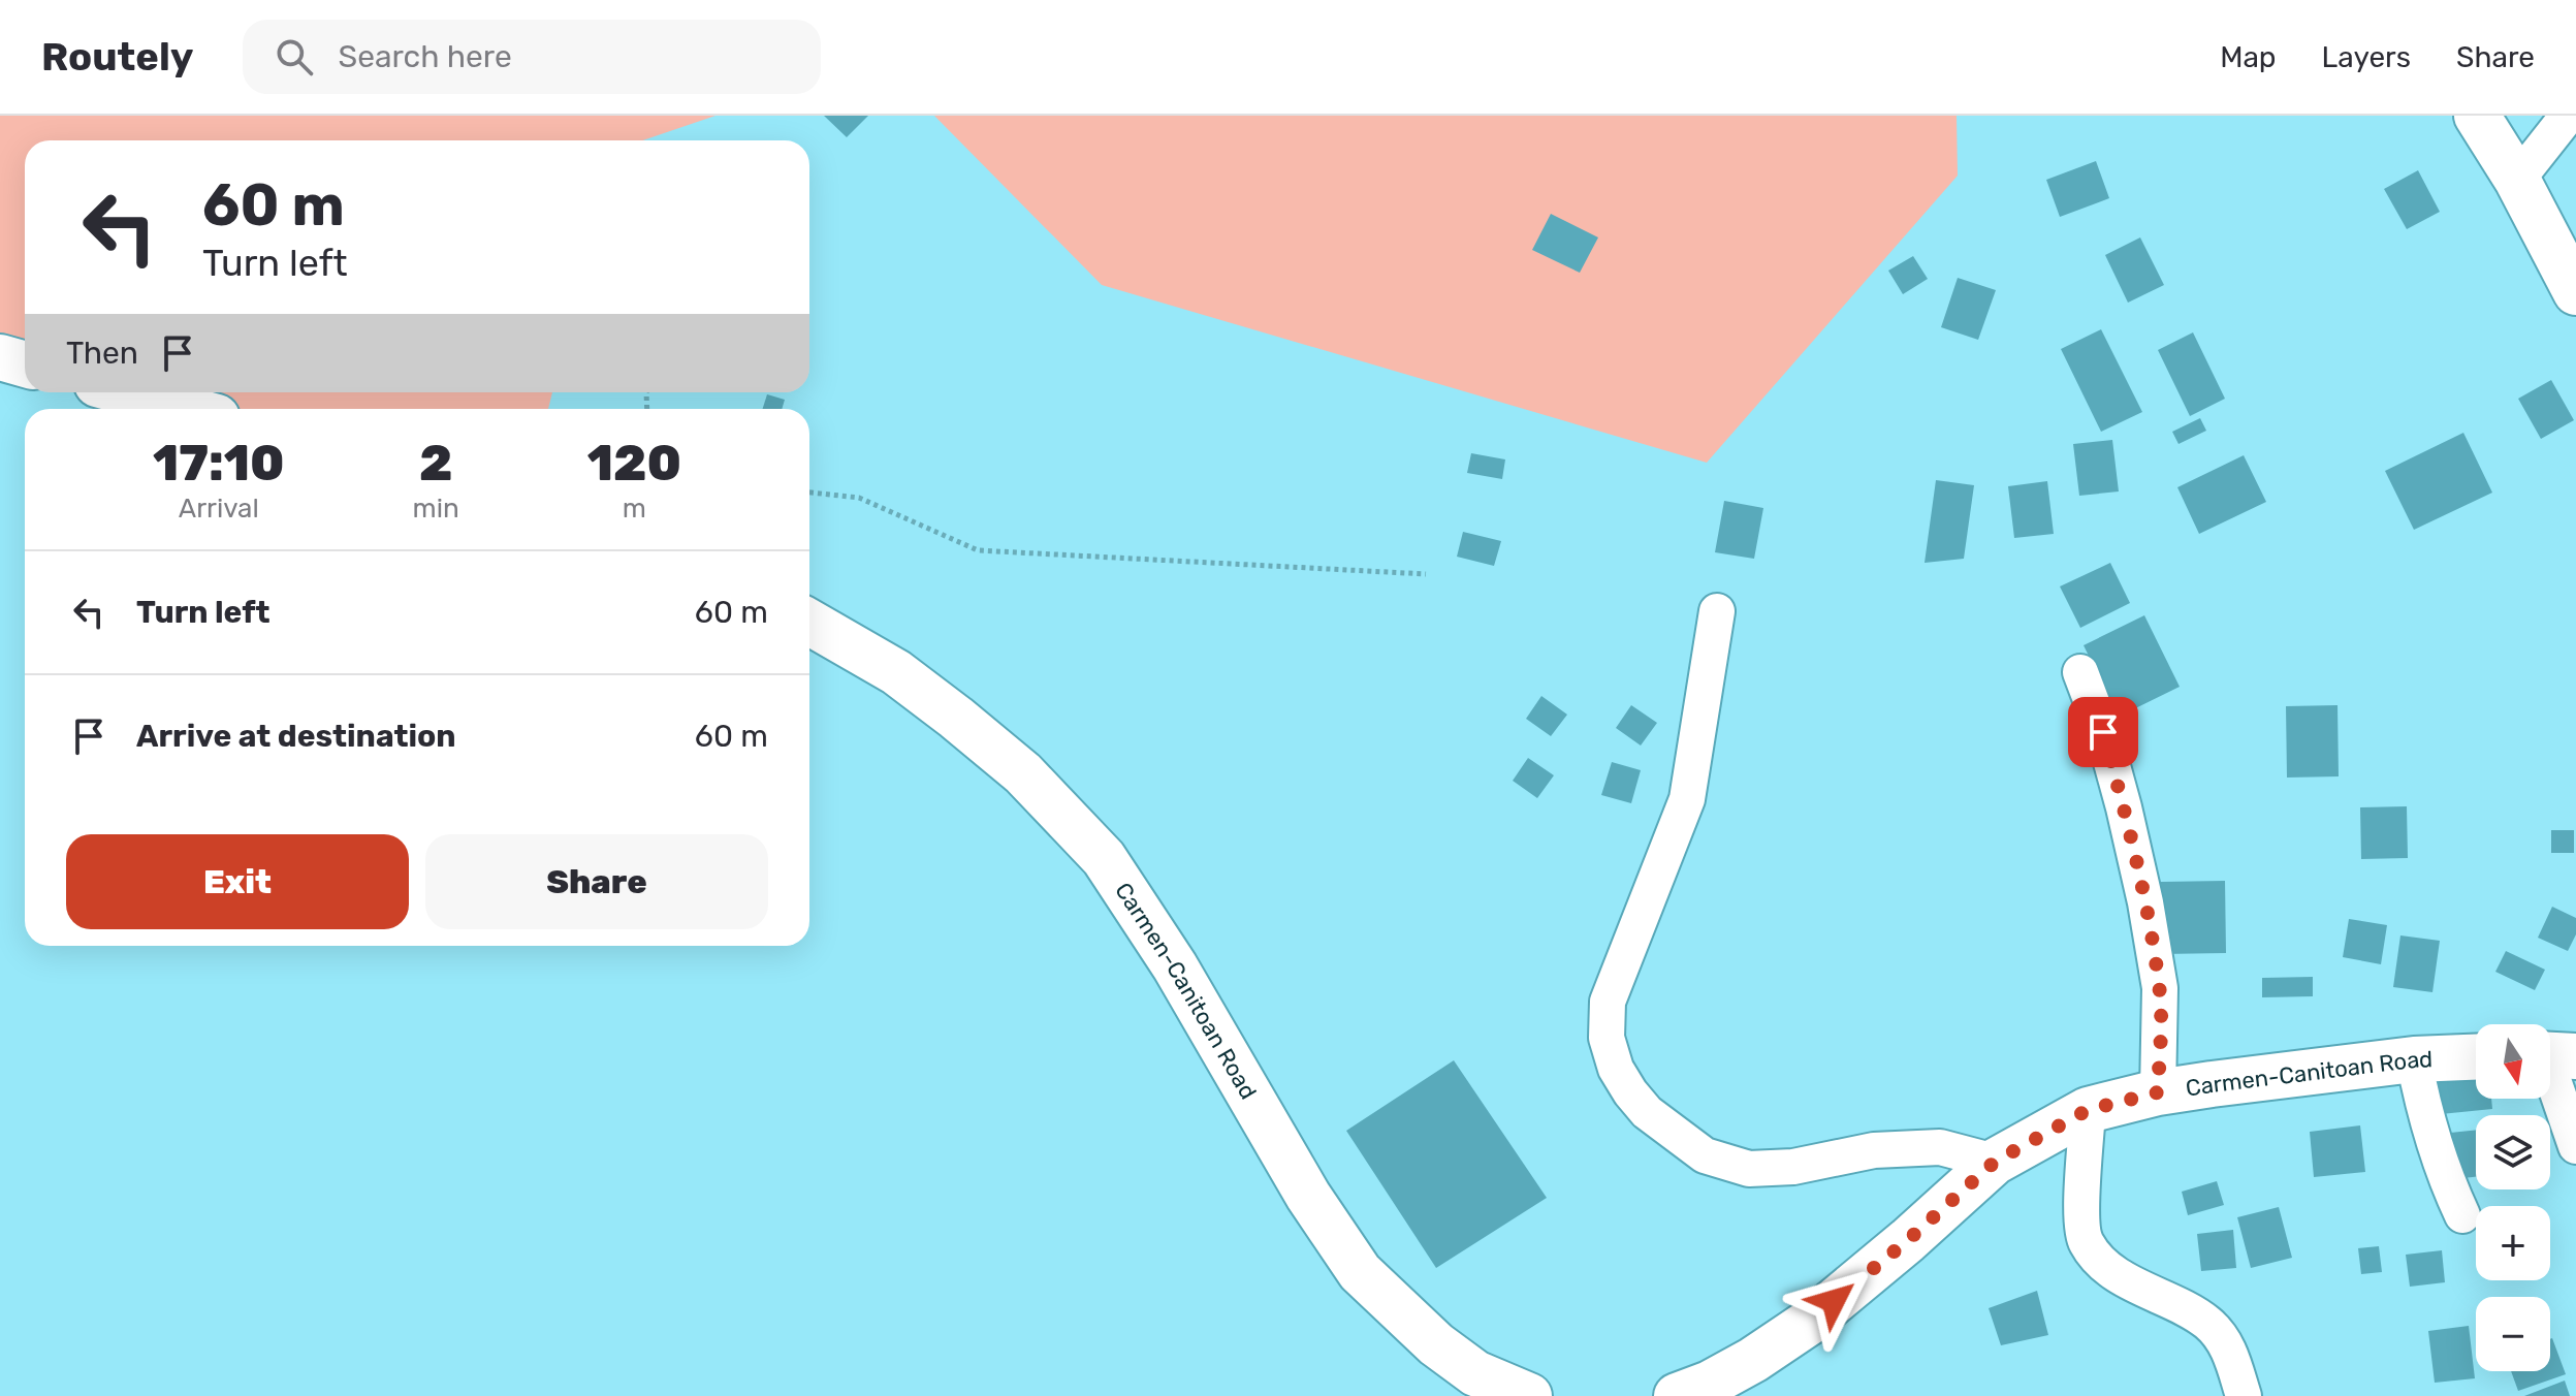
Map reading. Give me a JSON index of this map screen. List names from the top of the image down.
{
  "streets": {
    "main road": ["Carmen-Canitoan Road"]
  },
  "north": "bottom",
  "page": {
    "header": "Routely",
    "search": "Search here",
    "nav": ["Map", "Layers", "Share"],
    "turn": ["60 m", "Turn left"],
    "then": "Then",
    "eta": [
      "17:10",
      "Arrival",
      "2",
      "min",
      "120",
      "m"
    ],
    "list": [
      {
        "name": "Turn left",
        "value": "60 m"
      },
      {
        "name": "Arrive at destination",
        "value": "60 m"
      }
    ],
    "buttons": ["Exit", "Share"],
    "map_buttons": ["+", "−"]
  }
}
